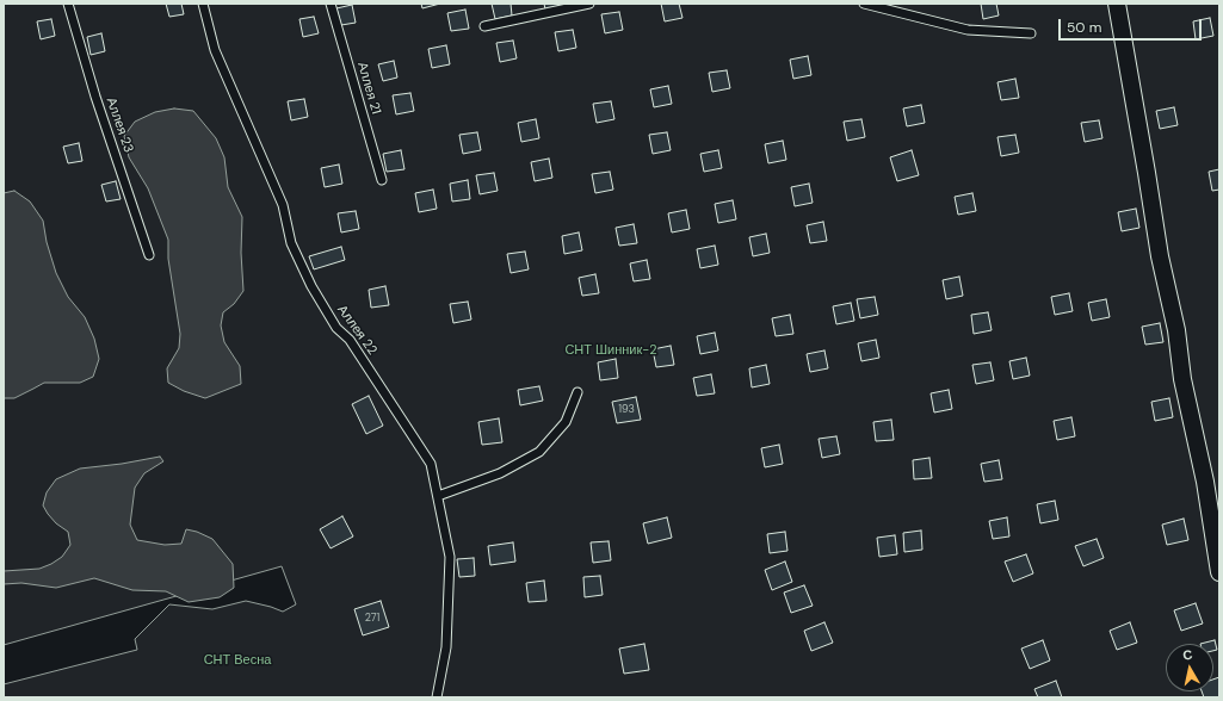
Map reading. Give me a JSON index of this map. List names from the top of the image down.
{
  "streets": {
    "lane": ["Аллея 21", "Аллея 23", "Аллея 22"]
  },
  "parks": ["СНТ Шинник-2", "СНТ Весна"],
  "house_numbers": ["193", "271"],
  "scale_bar": "50 m",
  "north": "top"
}
